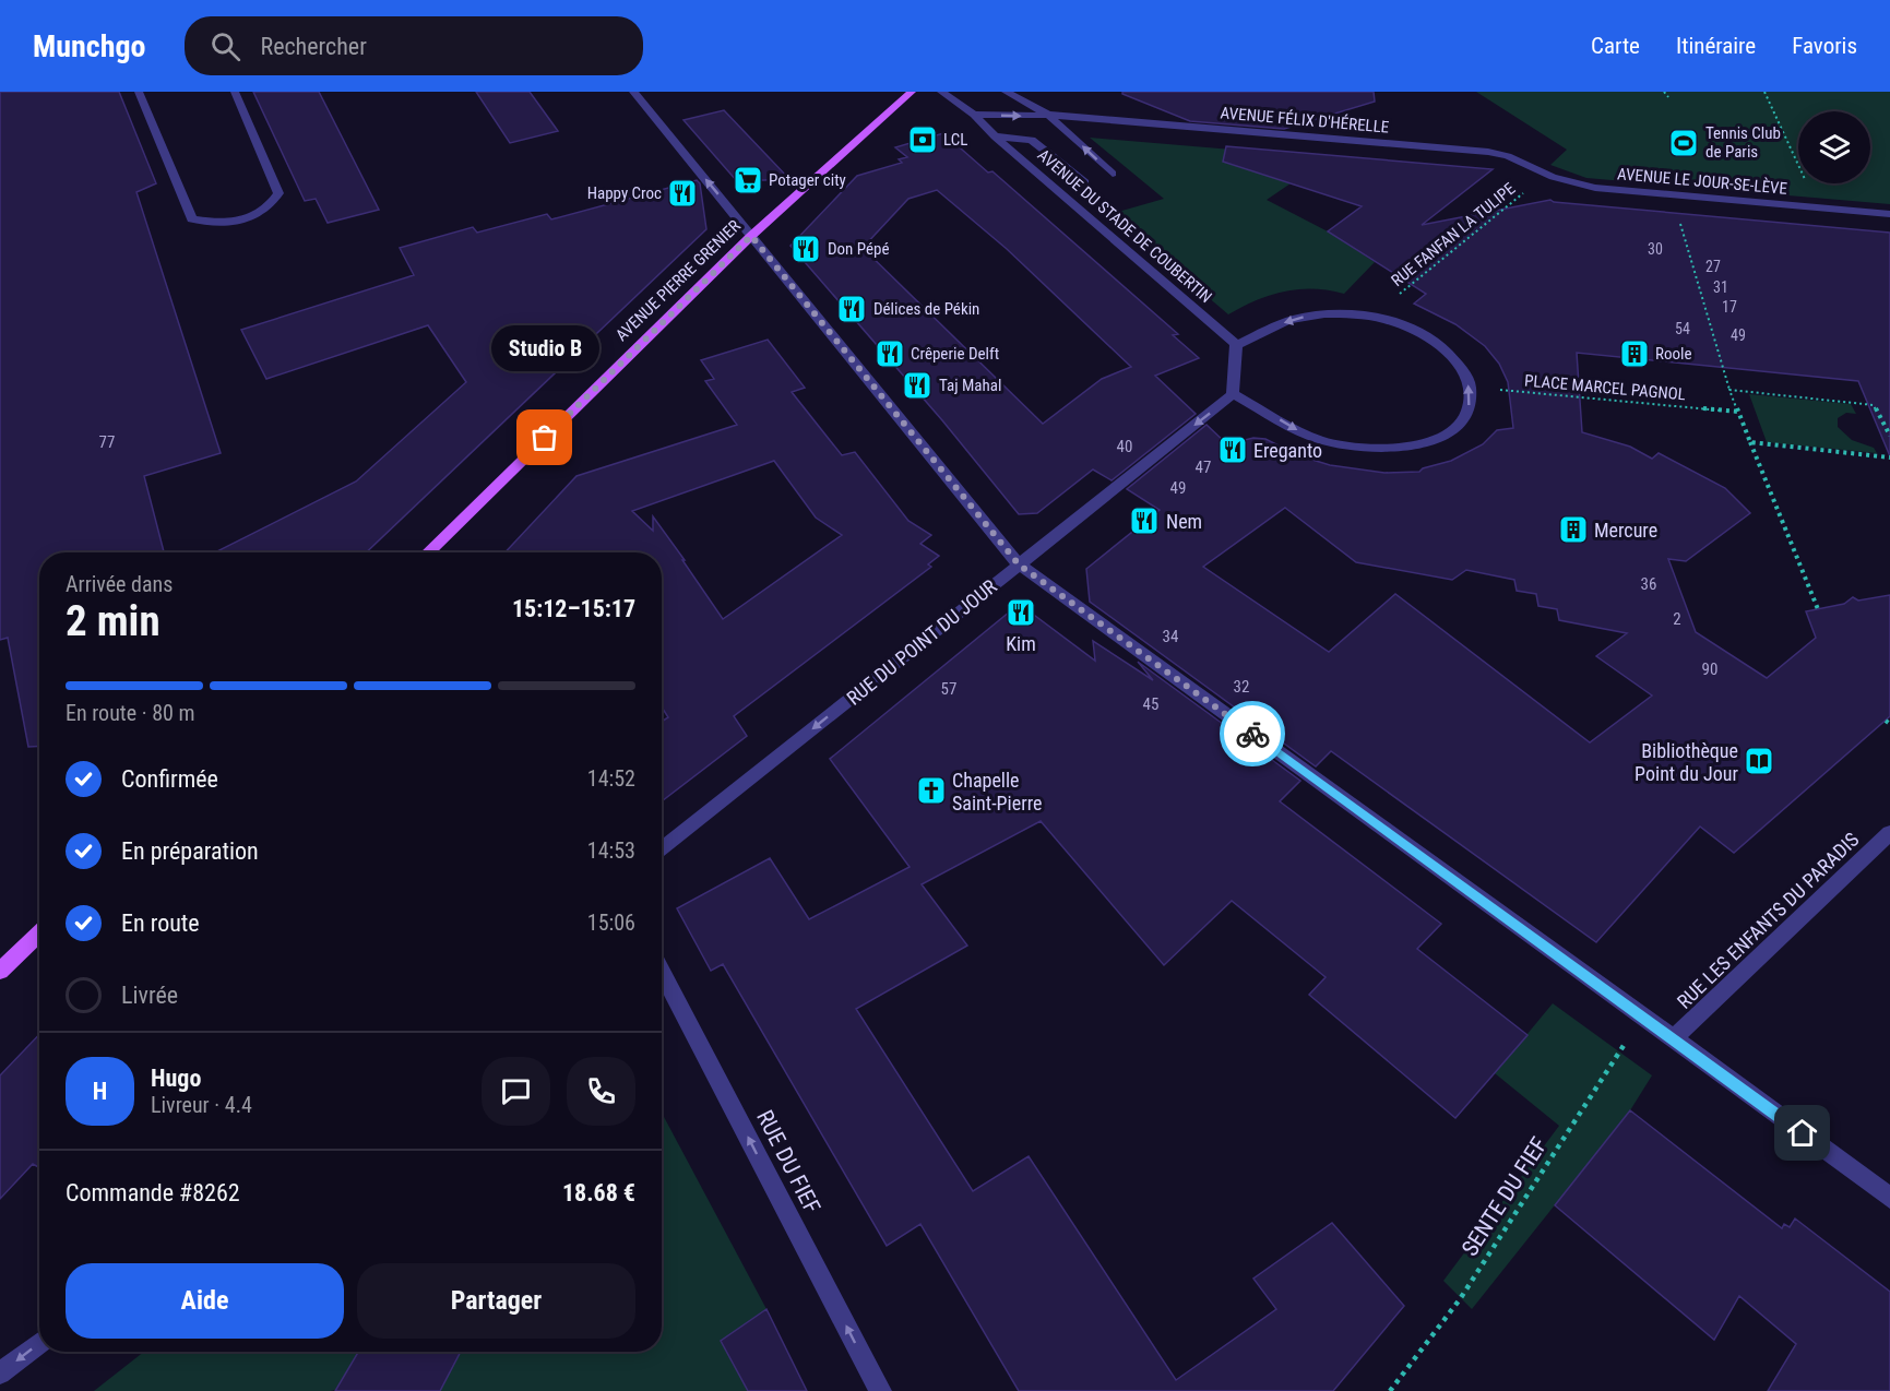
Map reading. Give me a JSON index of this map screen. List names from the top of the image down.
{
  "streets": {
    "main road": ["AVENUE PIERRE GRENIER"],
    "street": [
      "AVENUE FÉLIX D'HÉRELLE",
      "AVENUE LE JOUR-SE-LÈVE",
      "AVENUE DU STADE DE COUBERTIN",
      "RUE DU POINT DU JOUR",
      "RUE LES ENFANTS DU PARADIS",
      "RUE DU FIEF"
    ],
    "path": ["RUE FANFAN LA TULIPE", "PLACE MARCEL PAGNOL", "SENTE DU FIEF"]
  },
  "crossings": [
    ["AVENUE FÉLIX D'HÉRELLE", "AVENUE LE JOUR-SE-LÈVE"],
    ["AVENUE FÉLIX D'HÉRELLE", "AVENUE DU STADE DE COUBERTIN"],
    ["AVENUE FÉLIX D'HÉRELLE", "RUE FANFAN LA TULIPE"],
    ["AVENUE LE JOUR-SE-LÈVE", "RUE FANFAN LA TULIPE"]
  ],
  "one_way": ["RUE DU POINT DU JOUR", "RUE DU FIEF"],
  "places": {
    "bank": ["LCL"],
    "sports": ["Tennis Club de Paris"],
    "supermarket": ["Potager city"],
    "restaurant": [
      "Happy Croc",
      "Don Pépé",
      "Délices de Pékin",
      "Crêperie Delft",
      "Taj Mahal",
      "Ereganto",
      "Nem",
      "Kim"
    ],
    "building": ["Roole", "Mercure"],
    "other": ["Studio B"],
    "library": ["Bibliothèque Point du Jour"],
    "church": ["Chapelle Saint-Pierre"]
  },
  "house_numbers": [
    "30",
    "27",
    "31",
    "17",
    "54",
    "49",
    "77",
    "40",
    "47",
    "49",
    "36",
    "2",
    "34",
    "90",
    "32",
    "57",
    "45"
  ],
  "page": {
    "header": "Munchgo",
    "search": "Rechercher",
    "nav": ["Carte", "Itinéraire", "Favoris"],
    "bubble": "Studio B",
    "heading": ["2 min", "Arrivée dans", "15:12–15:17"],
    "panel": [
      "Hugo",
      "Livreur · 4.4",
      "Commande #8262",
      "18.68 €"
    ],
    "bar": "En route · 80 m",
    "list": [
      ["Confirmée", "14:52"],
      ["En préparation", "14:53"],
      ["En route", "15:06"],
      "Livrée"
    ],
    "round": "H",
    "buttons": ["Aide", "Partager"]
  }
}
